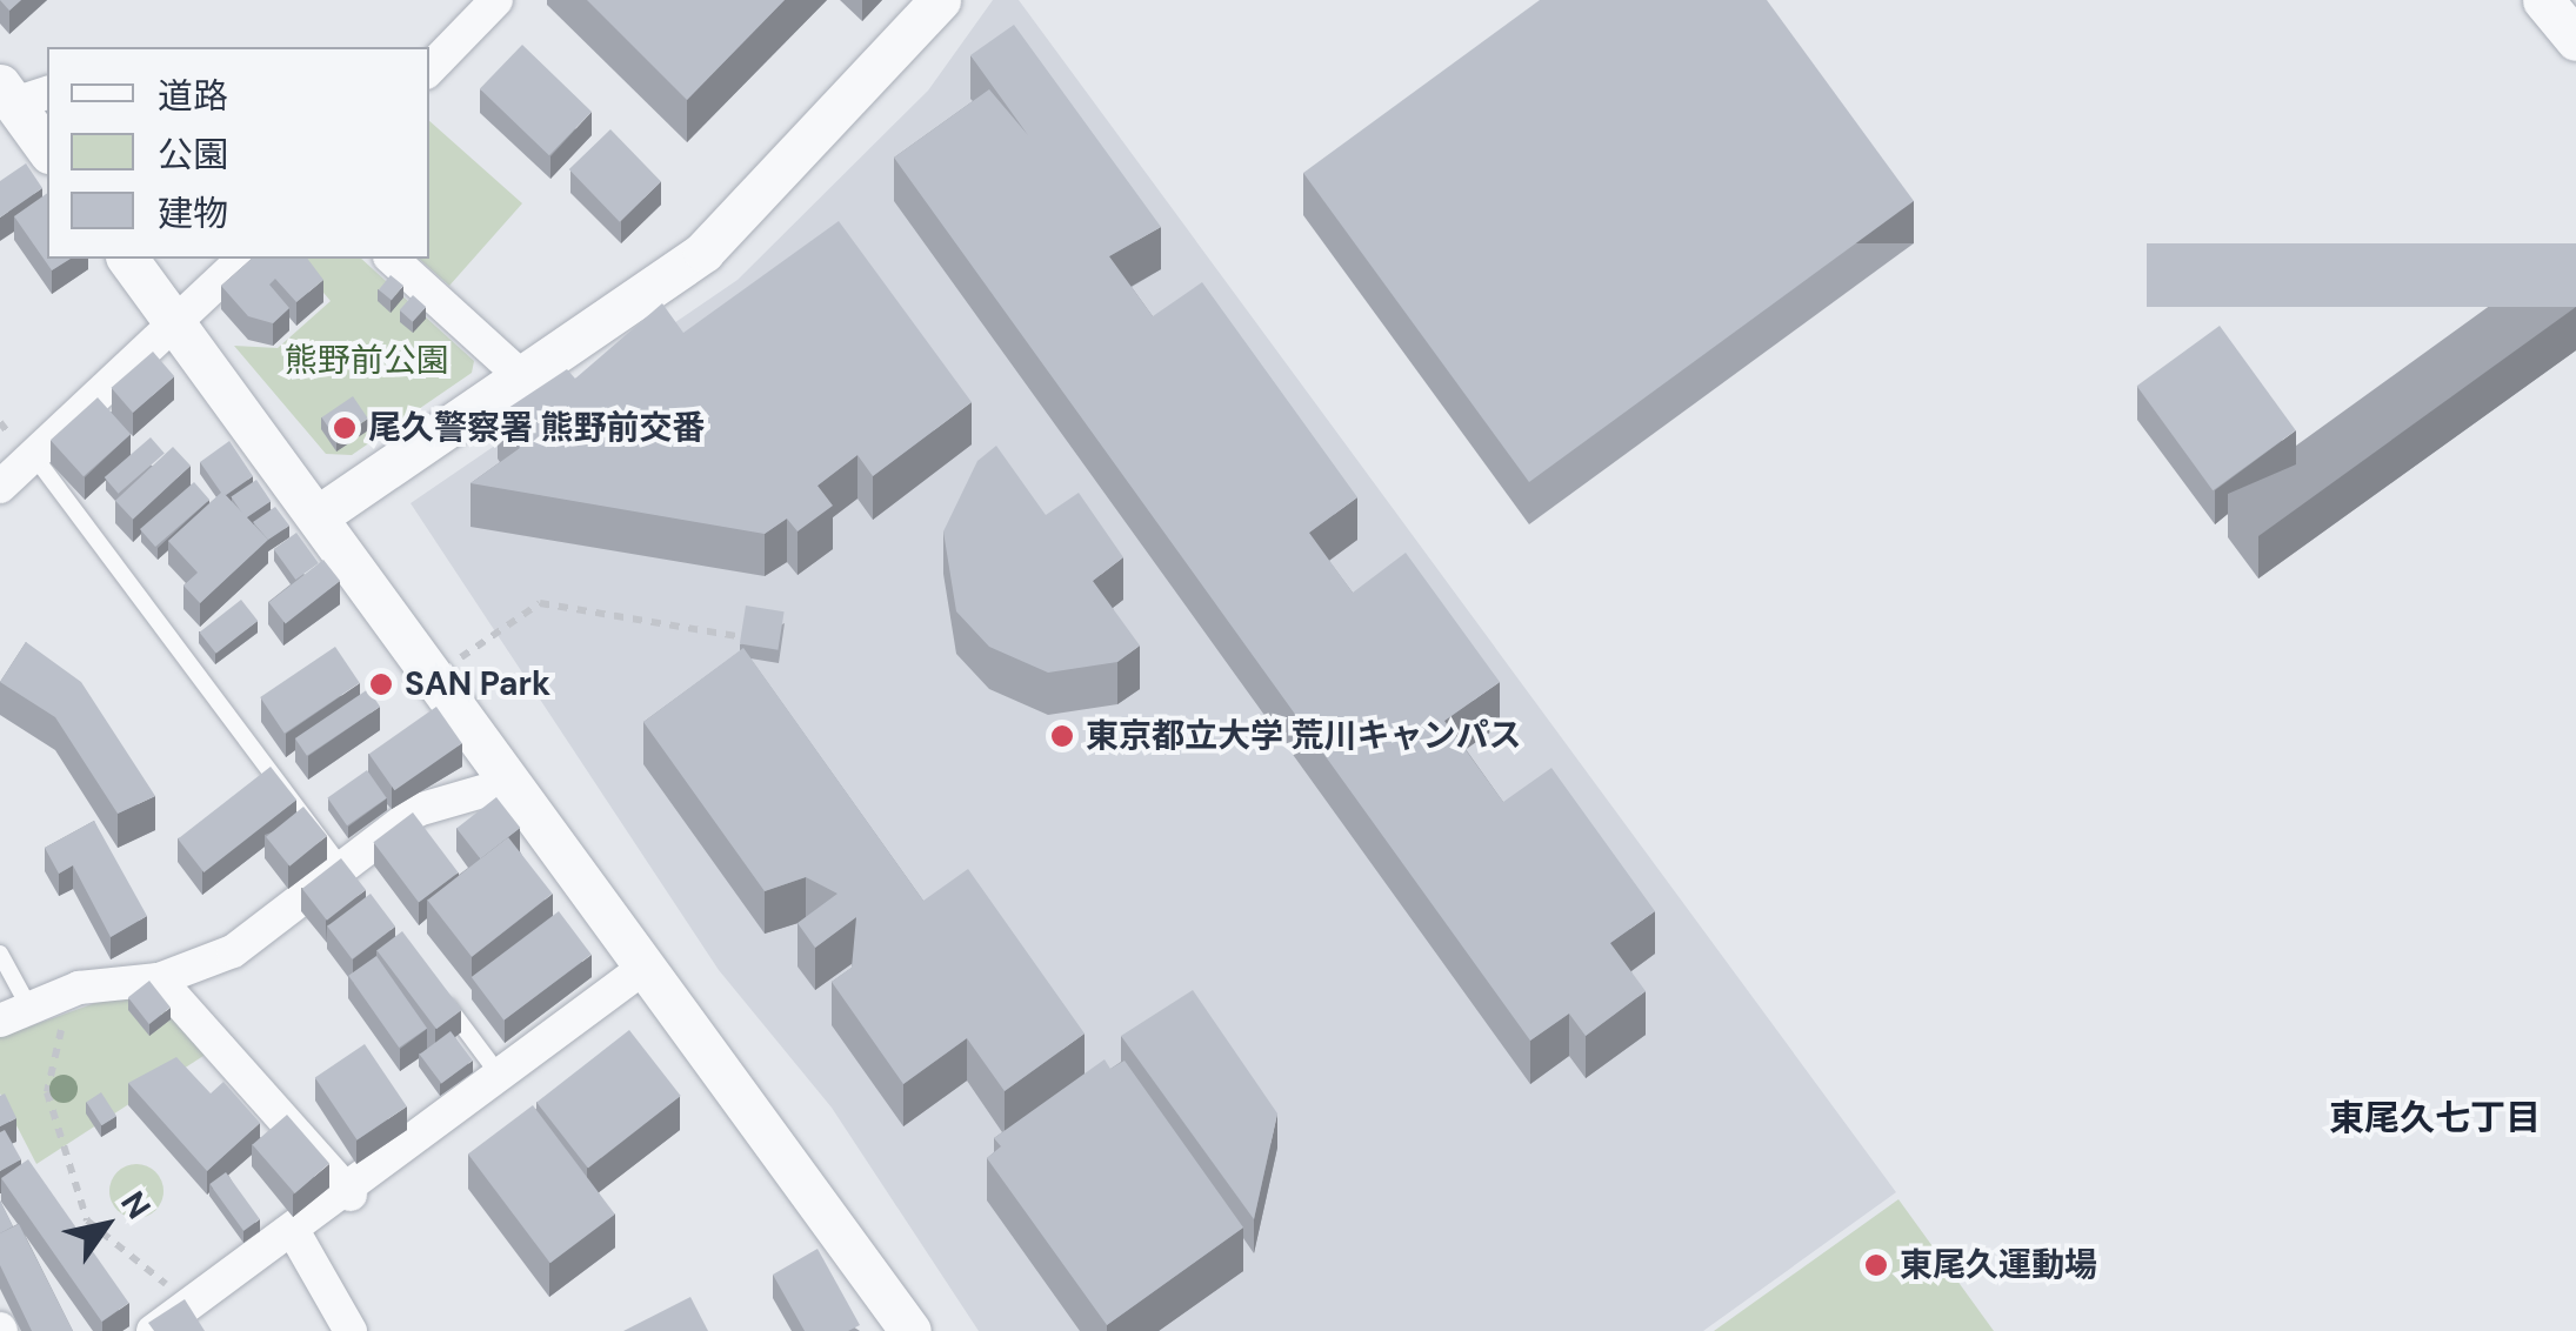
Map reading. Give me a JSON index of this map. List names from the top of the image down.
{
  "districts": ["東尾久七丁目"],
  "parks": ["熊野前公園"],
  "places": [
    "尾久警察署 熊野前交番",
    "SAN Park",
    "東京都立大学 荒川キャンパス",
    "東尾久運動場"
  ],
  "legend": ["道路", "公園", "建物"],
  "north": "top right"
}
